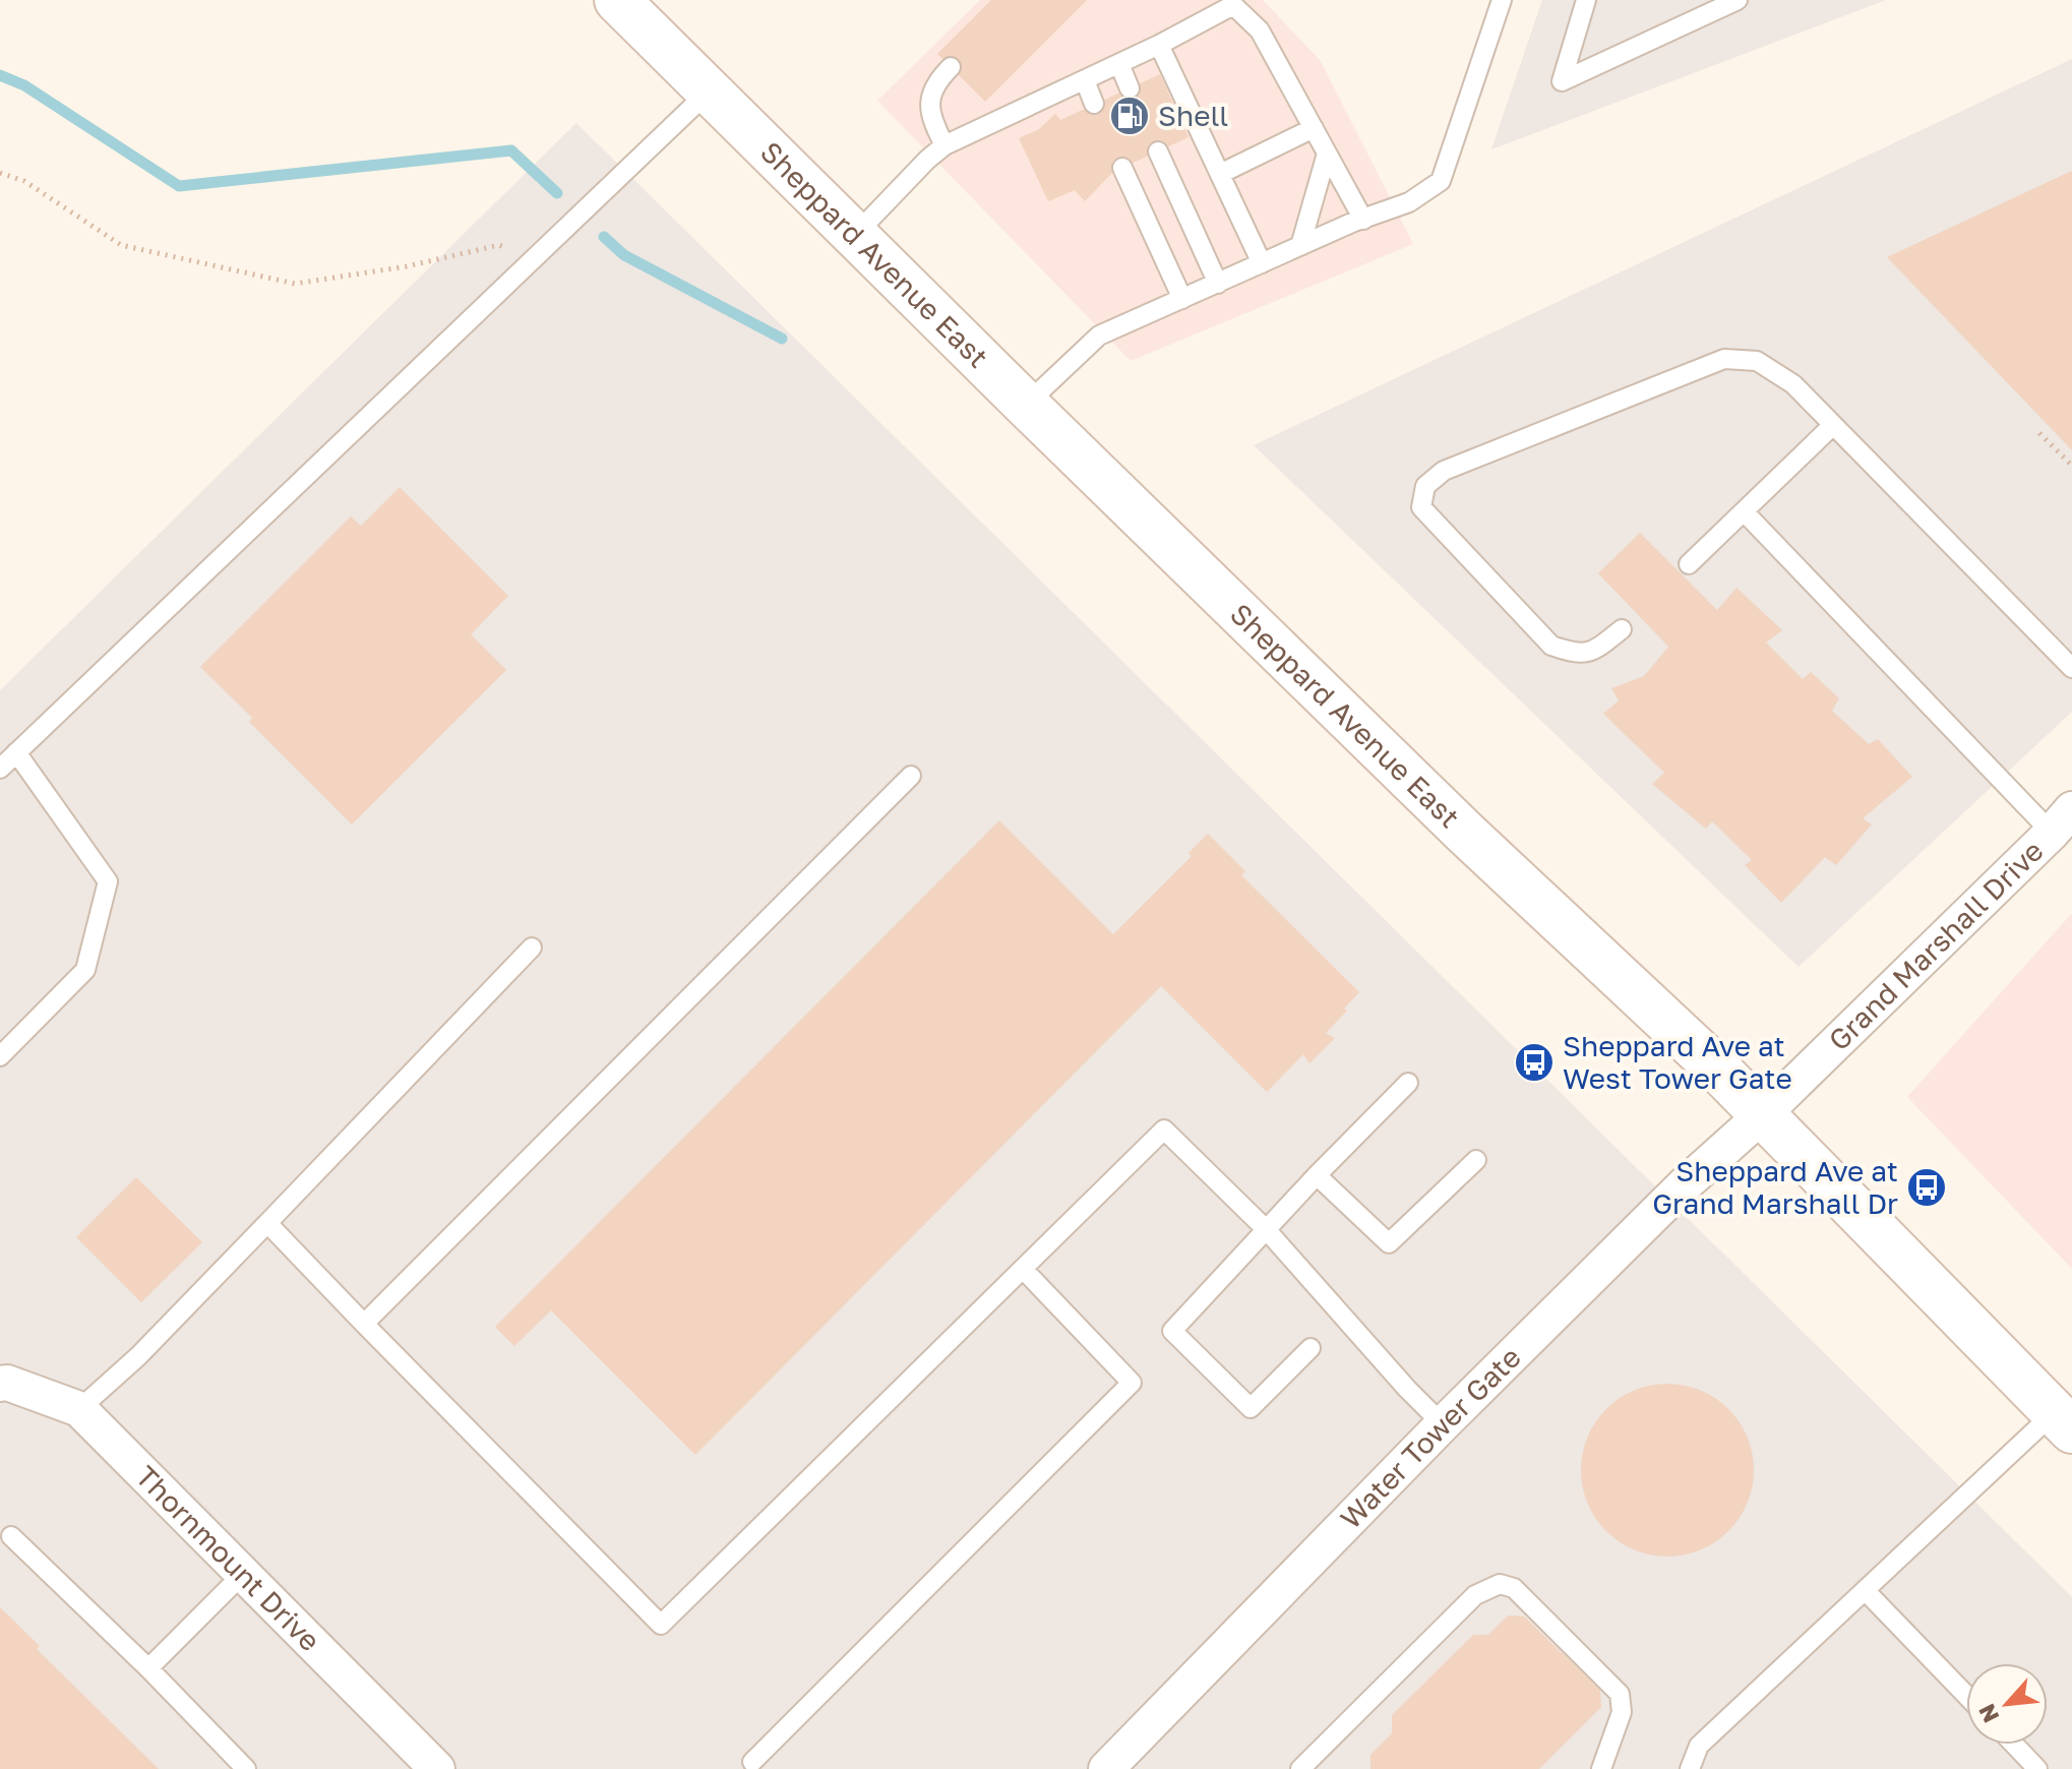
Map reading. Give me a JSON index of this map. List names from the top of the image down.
{
  "streets": {
    "main road": ["Sheppard Avenue East"],
    "street": ["Grand Marshall Drive", "Water Tower Gate", "Thornmount Drive"]
  },
  "crossings": [
    ["Sheppard Avenue East", "Grand Marshall Drive"],
    ["Sheppard Avenue East", "Water Tower Gate"],
    ["Grand Marshall Drive", "Water Tower Gate"]
  ],
  "places": {
    "fuel station": ["Shell"],
    "bus stop": ["Sheppard Ave at West Tower Gate", "Sheppard Ave at Grand Marshall Dr"]
  },
  "north": "bottom left"
}
